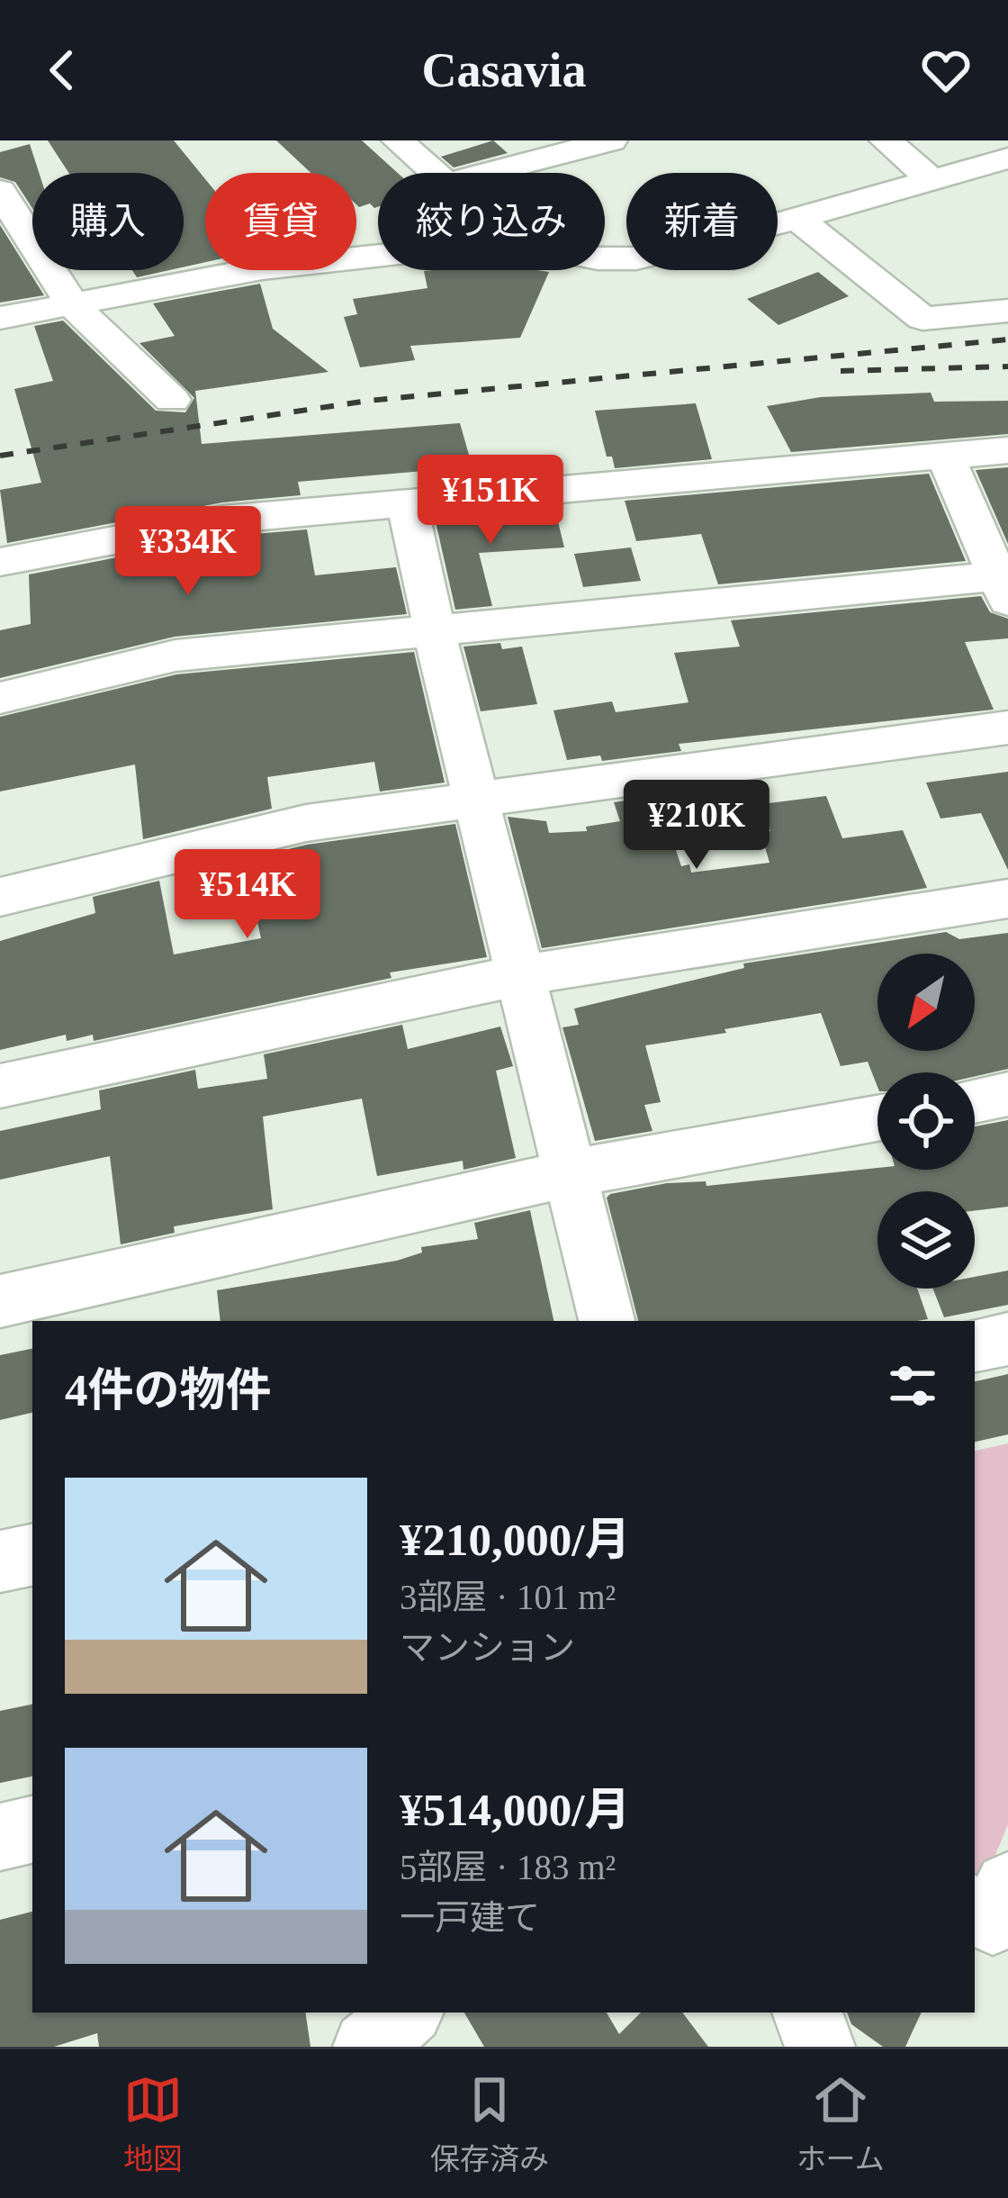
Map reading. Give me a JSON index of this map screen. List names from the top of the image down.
{
  "north": "bottom left",
  "page": {
    "header": "Casavia",
    "chip": [
      "購入",
      "賃貸",
      "絞り込み",
      "新着"
    ],
    "price": [
      "¥151K",
      "¥334K",
      "¥210K",
      "¥514K"
    ],
    "heading": "4件の物件",
    "list": [
      {
        "name": "¥210,000/月",
        "note": "3部屋 · 101 m² · マンション"
      },
      {
        "name": "¥514,000/月",
        "note": "5部屋 · 183 m² · 一戸建て"
      }
    ],
    "tabs": ["地図", "保存済み", "ホーム"]
  }
}
